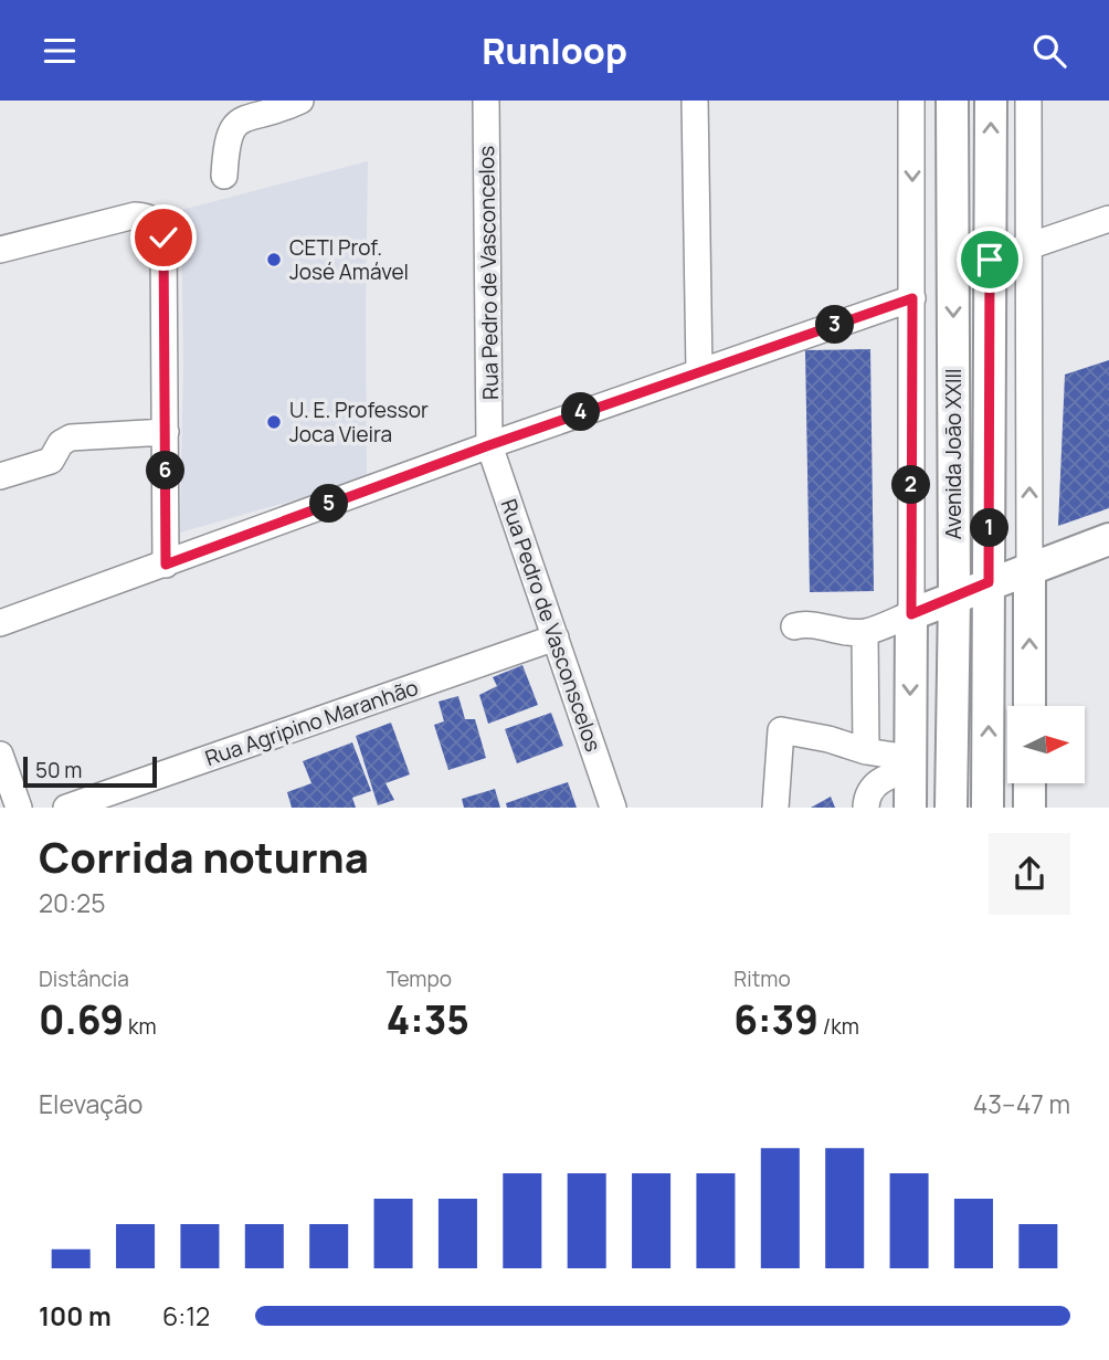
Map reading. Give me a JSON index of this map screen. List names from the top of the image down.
{
  "streets": {
    "main road": ["Avenida João XXIII"],
    "street": ["Rua Pedro de Vasconcelos", "Rua Pedro de Vasconscelos", "Rua Agripino Maranhão"]
  },
  "crossings": [
    ["Rua Pedro de Vasconcelos", "Rua Pedro de Vasconscelos"],
    ["Rua Pedro de Vasconscelos", "Rua Agripino Maranhão"]
  ],
  "places": ["CETI Prof. José Amável", "U. E. Professor Joca Vieira"],
  "scale_bar": "50 m",
  "north": "right",
  "page": {
    "header": "Runloop",
    "pins": [
      "3",
      "4",
      "6",
      "2",
      "5",
      "1"
    ],
    "scale": "50 m",
    "heading": ["Corrida noturna", "20:25"],
    "stats": [
      ["Distância", "0.69 km"],
      ["Tempo", "4:35"],
      ["Ritmo", "6:39 /km"]
    ],
    "chart": ["Elevação", "43–47 m"],
    "list": [
      {
        "name": "100 m",
        "note": "6:12"
      }
    ]
  }
}
